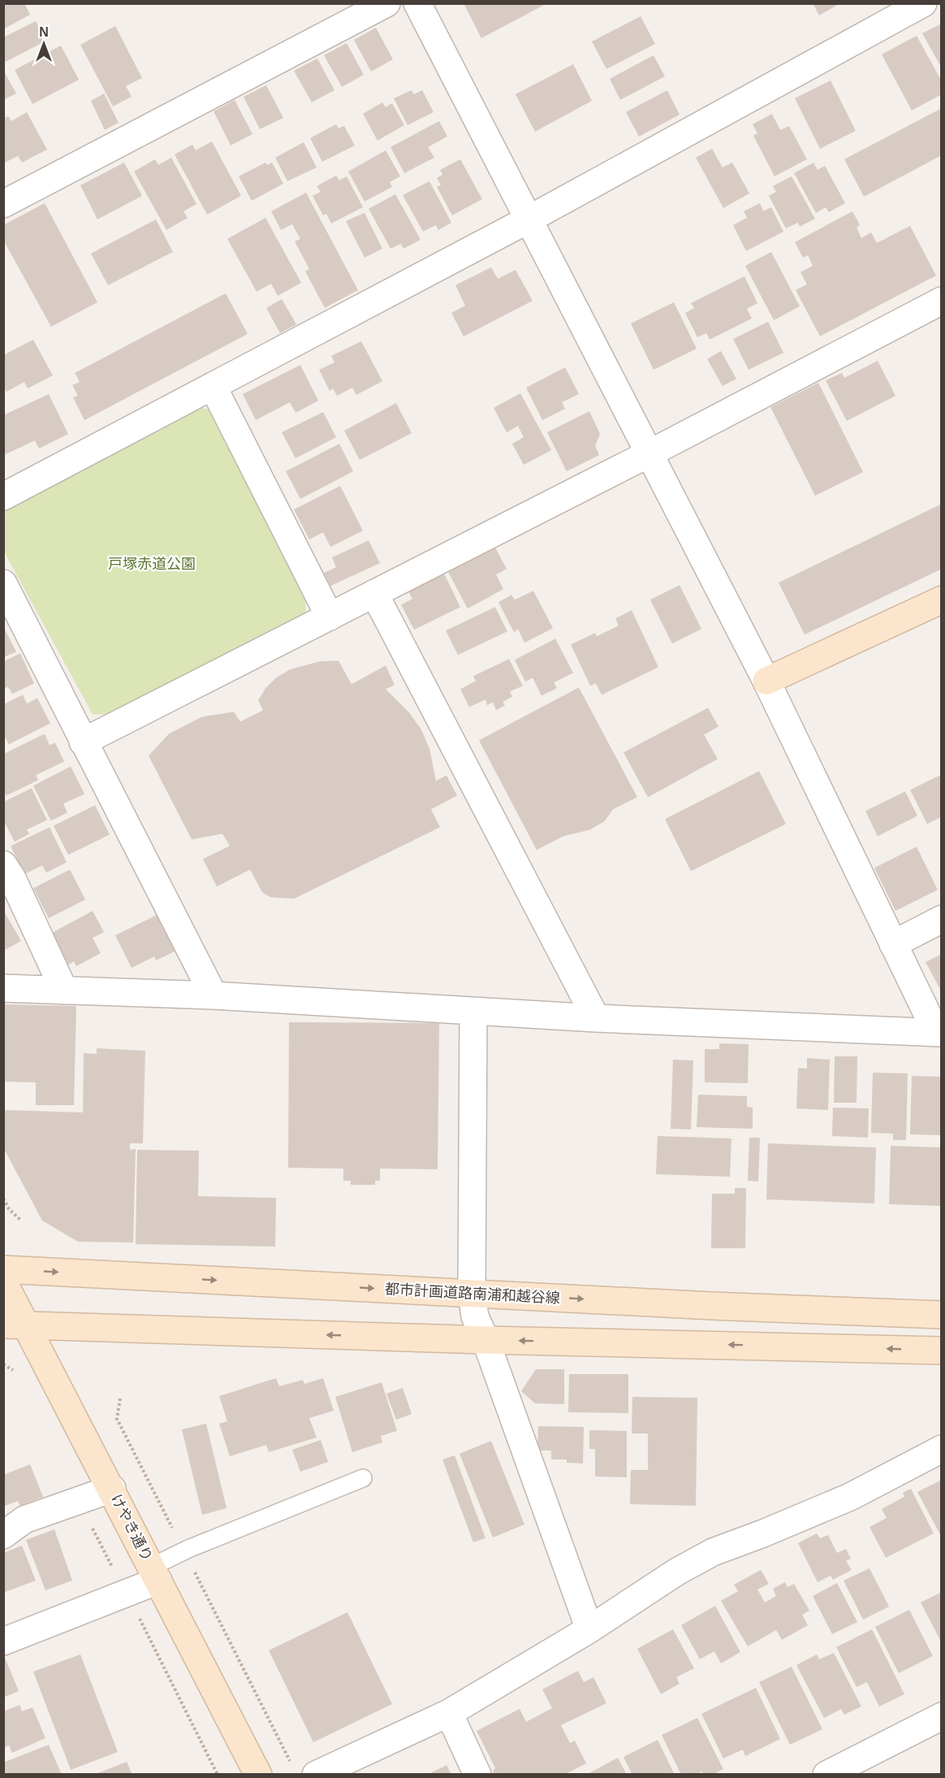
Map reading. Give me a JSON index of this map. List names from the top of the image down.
{
  "streets": {
    "street": ["都市計画道路南浦和越谷線", "けやき通り"]
  },
  "parks": ["戸塚赤道公園"],
  "north": "top"
}
